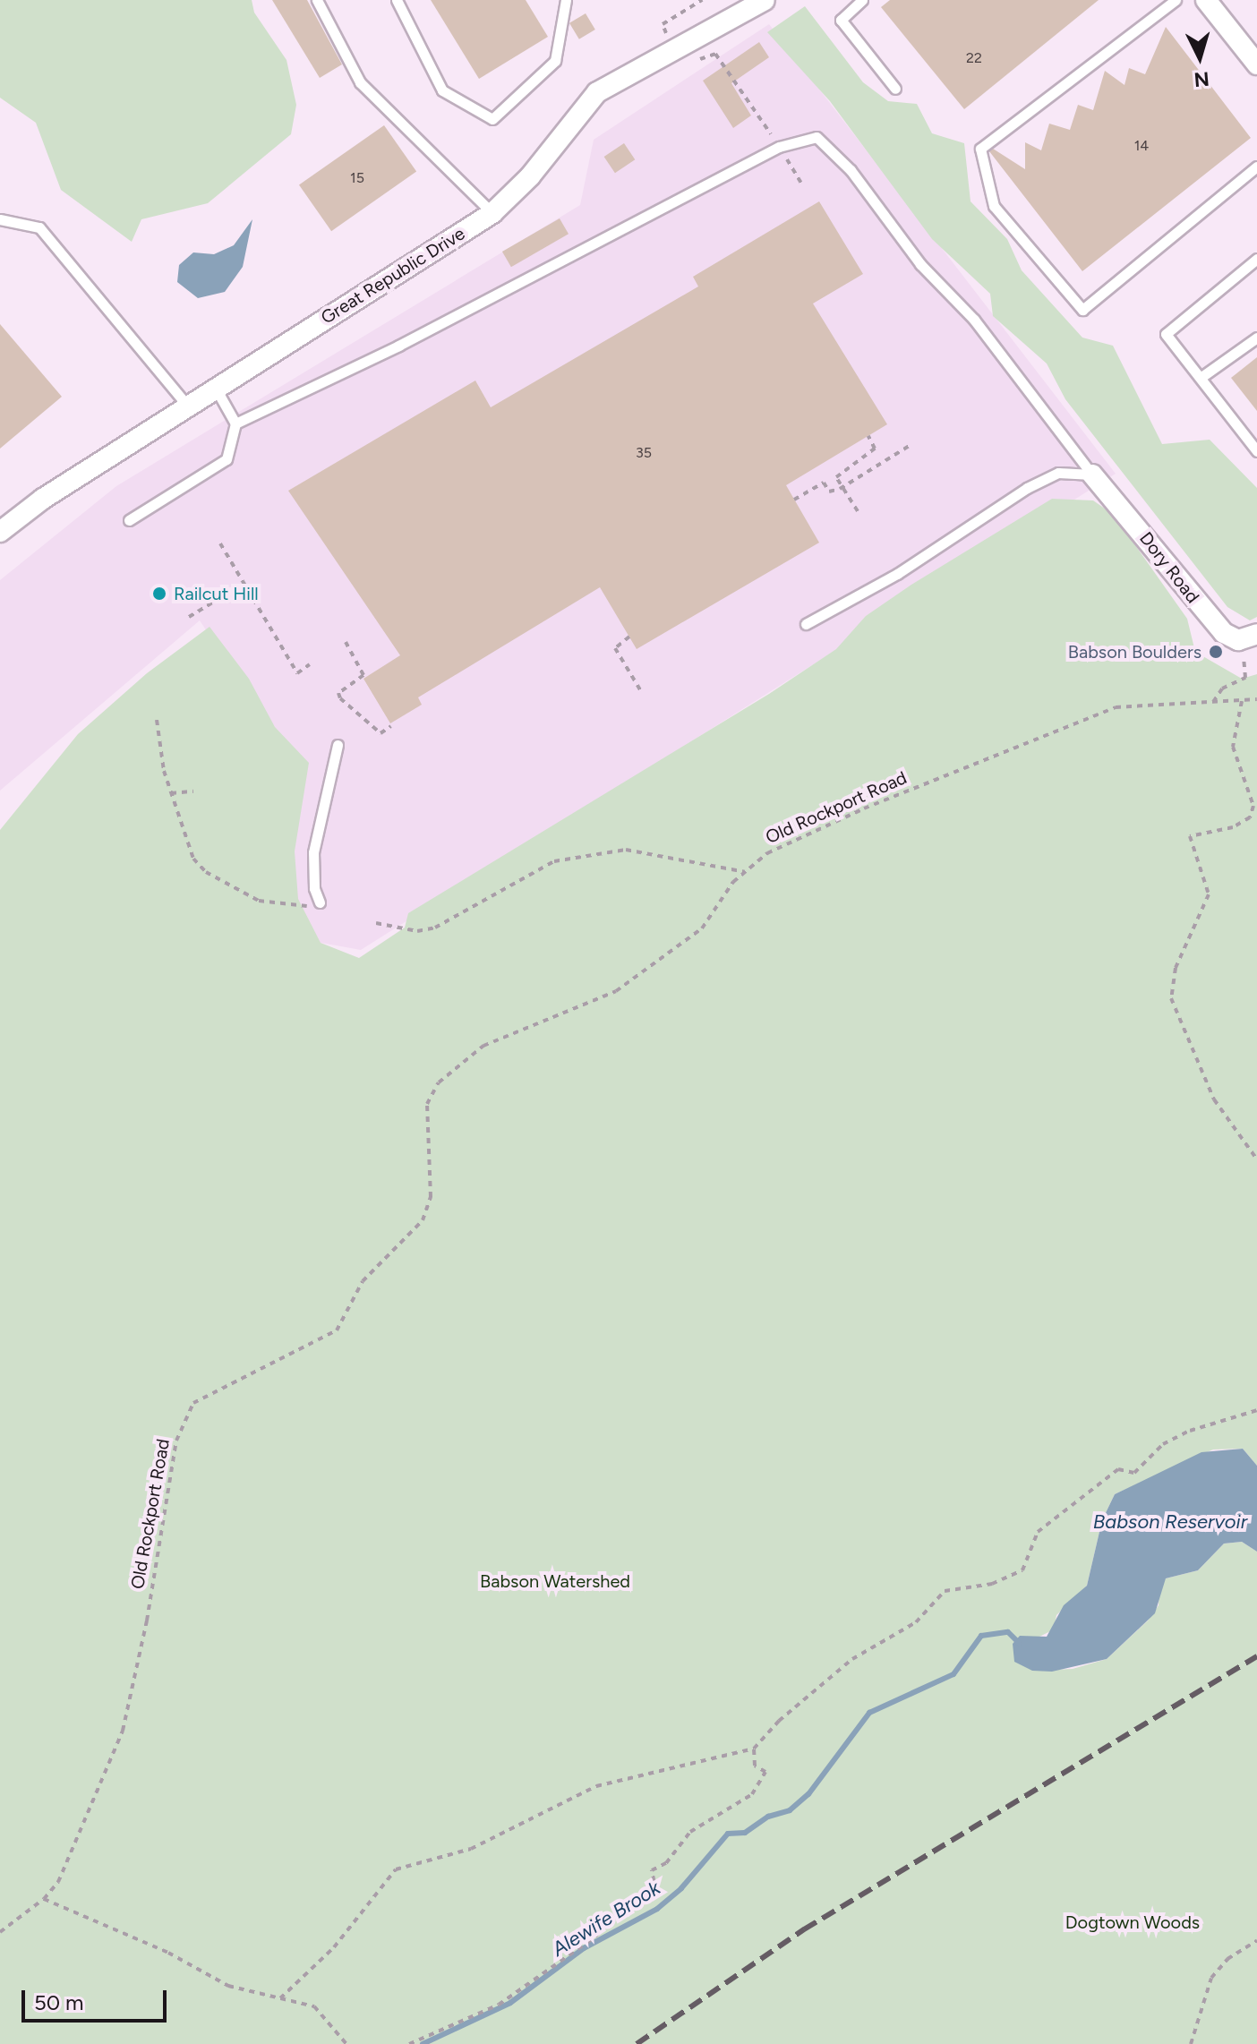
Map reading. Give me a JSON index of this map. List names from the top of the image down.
{
  "streets": {
    "street": ["Great Republic Drive", "Dory Road"],
    "path": ["Old Rockport Road"]
  },
  "water": ["Babson Reservoir", "Alewife Brook"],
  "parks": ["Babson Watershed", "Dogtown Woods"],
  "places": ["Railcut Hill", "Babson Boulders"],
  "house_numbers": [
    "22",
    "14",
    "15",
    "35"
  ],
  "scale_bar": "50 m",
  "north": "bottom"
}
